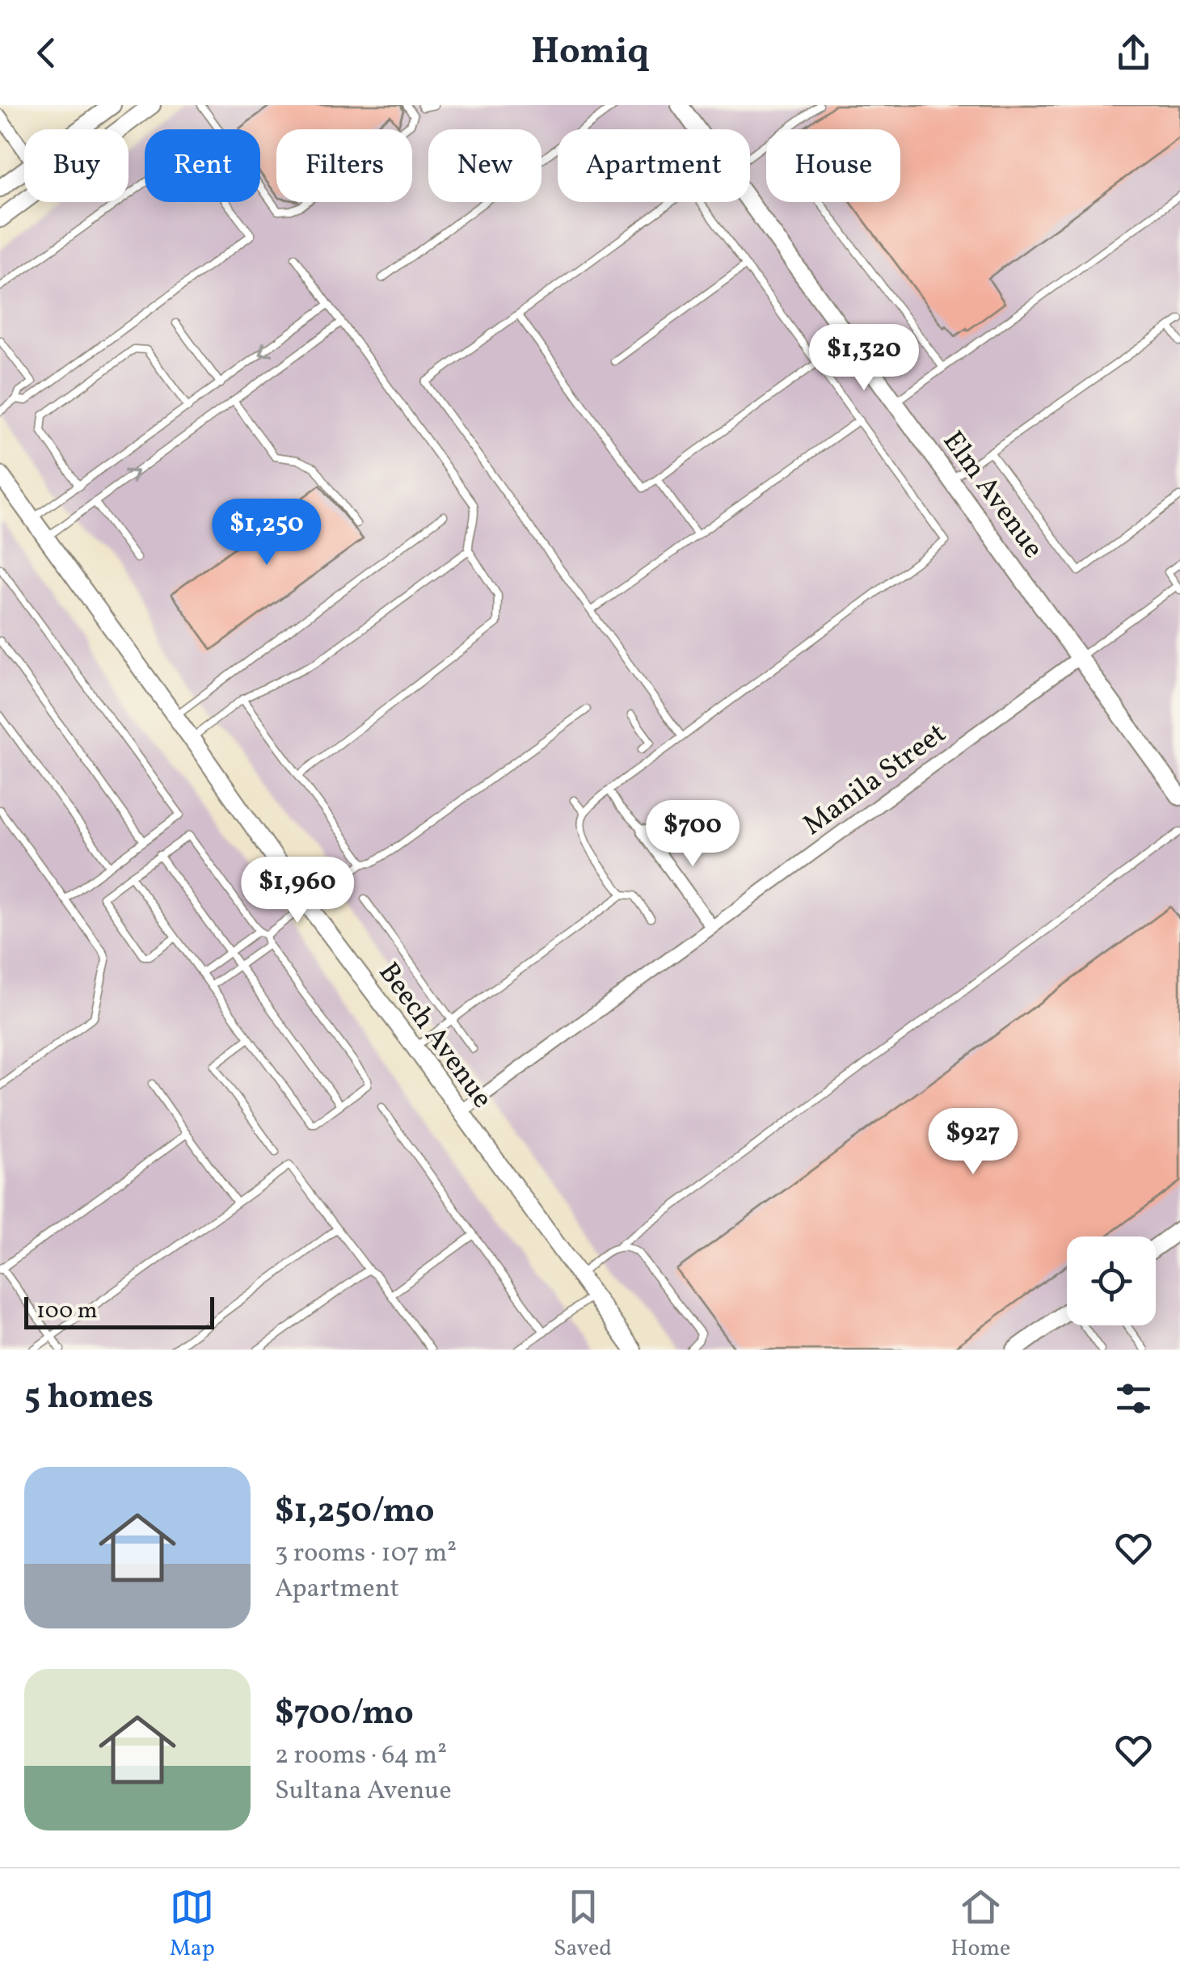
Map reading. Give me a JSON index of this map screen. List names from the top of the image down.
{
  "streets": {
    "main road": ["Elm Avenue", "Beech Avenue"],
    "street": ["Manila Street"]
  },
  "crossings": [
    ["Elm Avenue", "Manila Street"],
    ["Manila Street", "Beech Avenue"]
  ],
  "scale_bar": "100 m",
  "page": {
    "header": "Homiq",
    "chip": [
      "Buy",
      "Rent",
      "Filters",
      "New",
      "Apartment",
      "House"
    ],
    "price": [
      "$1,320",
      "$1,250",
      "$700",
      "$1,960",
      "$927"
    ],
    "scale": "100 m",
    "heading": "5 homes",
    "list": [
      {
        "name": "$1,250/mo",
        "note": "3 rooms · 107 m² · Apartment"
      },
      {
        "name": "$700/mo",
        "note": "2 rooms · 64 m² · Sultana Avenue"
      }
    ],
    "tabs": ["Map", "Saved", "Home"]
  }
}
